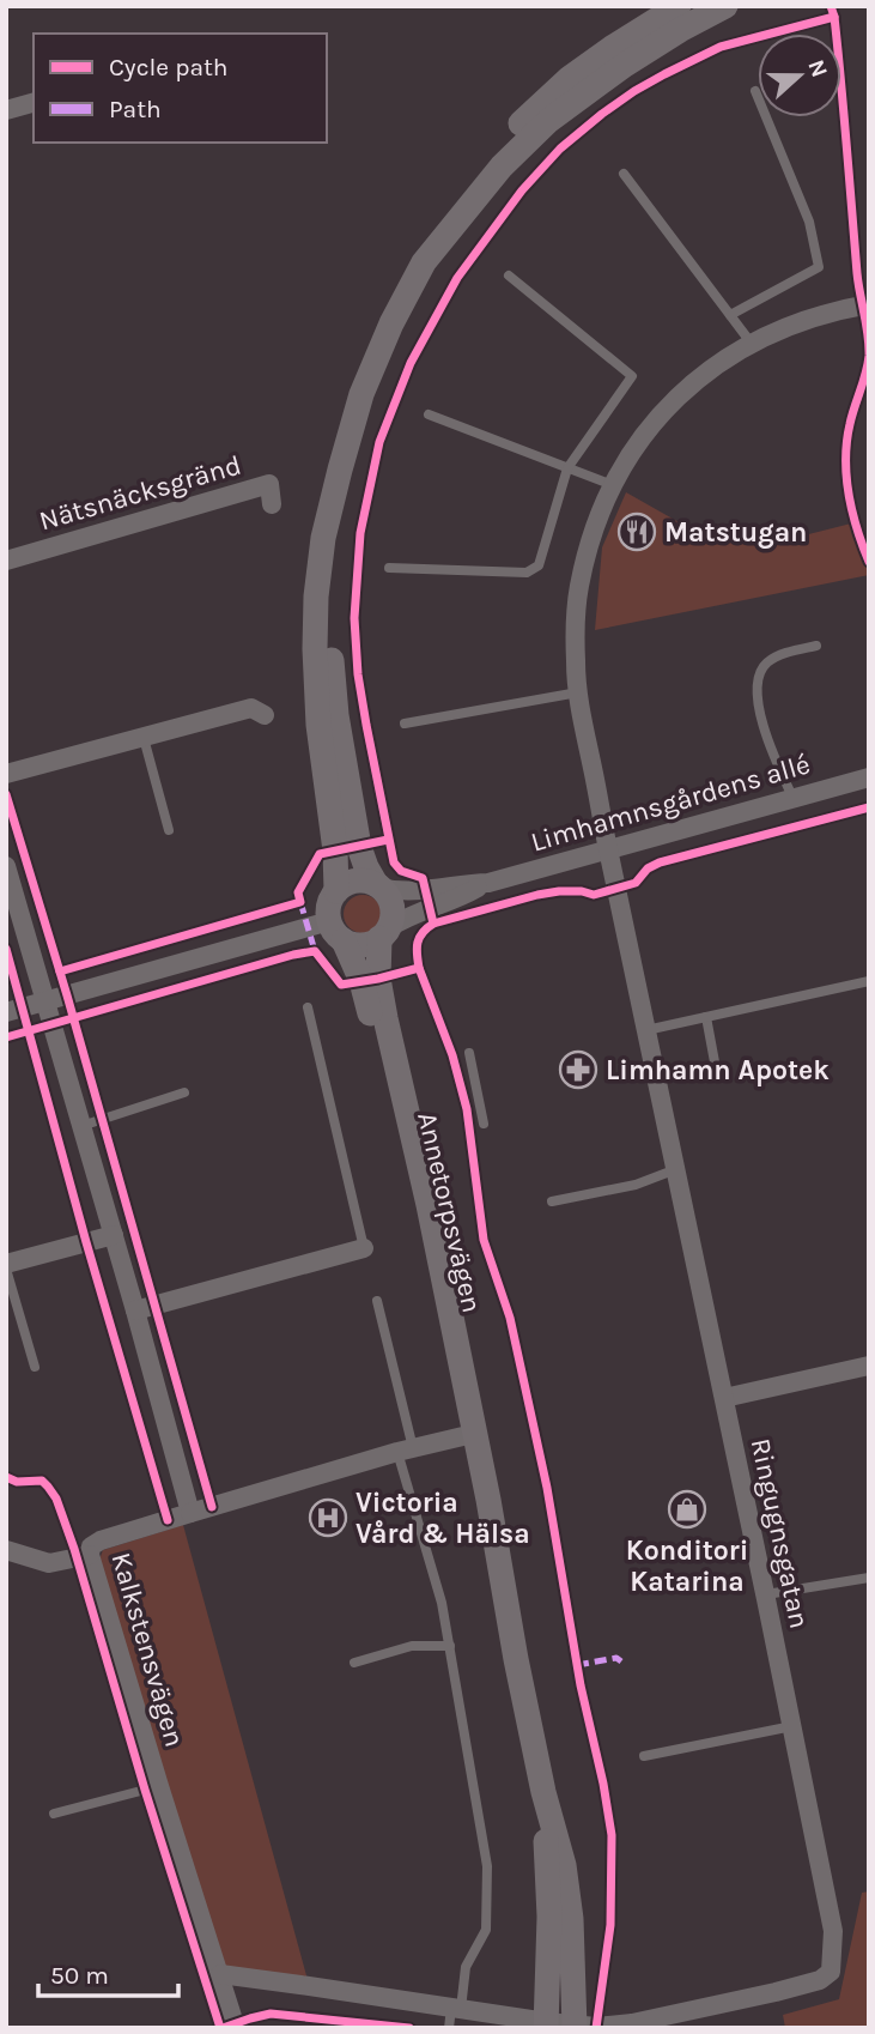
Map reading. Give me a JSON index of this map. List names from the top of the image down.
{
  "streets": {
    "main road": ["Annetorpsvägen"],
    "street": [
      "Nätsnäcksgränd",
      "Limhamnsgårdens allé",
      "Ringugnsgatan",
      "Kalkstensvägen"
    ]
  },
  "crossings": [
    ["Limhamnsgårdens allé", "Annetorpsvägen"],
    ["Limhamnsgårdens allé", "Ringugnsgatan"],
    ["Annetorpsvägen", "Ringugnsgatan"],
    ["Annetorpsvägen", "Kalkstensvägen"]
  ],
  "places": {
    "restaurant": ["Matstugan"],
    "pharmacy": ["Limhamn Apotek"],
    "shop": ["Konditori Katarina"],
    "hospital": ["Victoria Vård & Hälsa"]
  },
  "legend": ["Cycle path", "Path"],
  "scale_bar": "50 m",
  "north": "right"
}
